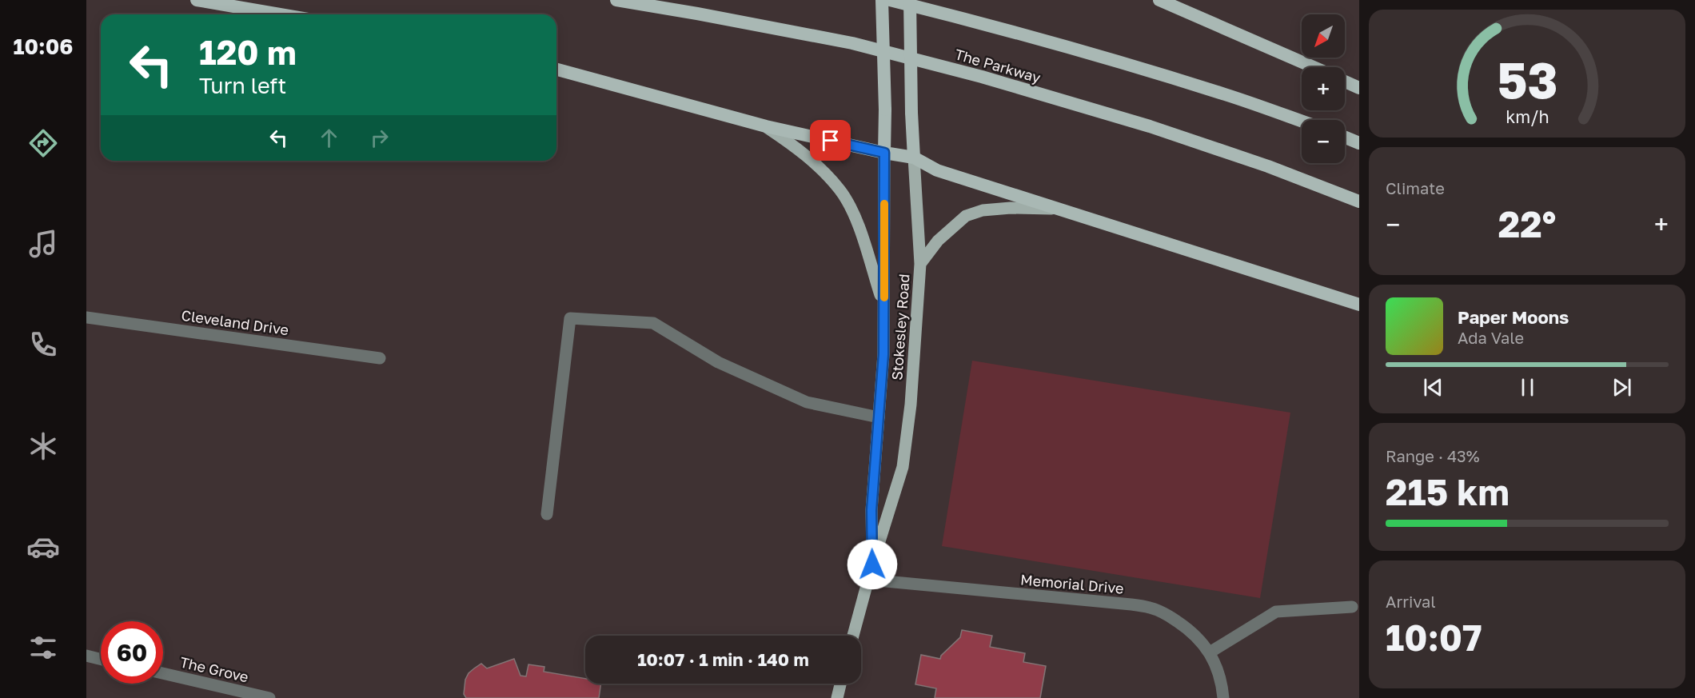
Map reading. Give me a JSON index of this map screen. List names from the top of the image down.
{
  "streets": {
    "highway": ["The Parkway", "Stokesley Road"],
    "street": ["Cleveland Drive", "Memorial Drive", "The Grove"]
  },
  "crossings": [
    ["Stokesley Road", "Memorial Drive"]
  ],
  "north": "bottom left",
  "page": {
    "tabs": "10:06",
    "map_buttons": ["+", "−"],
    "turn": ["120 m", "Turn left"],
    "tile": [
      "Climate",
      ["Range · 43%", "215 km"],
      ["Arrival", "10:07"]
    ],
    "heat": ["−", "22°", "+"],
    "song": ["Paper Moons", "Ada Vale"],
    "limit": "60",
    "trip": "10:07 · 1 min · 140 m",
    "gauge": ["53", "km/h"]
  }
}
